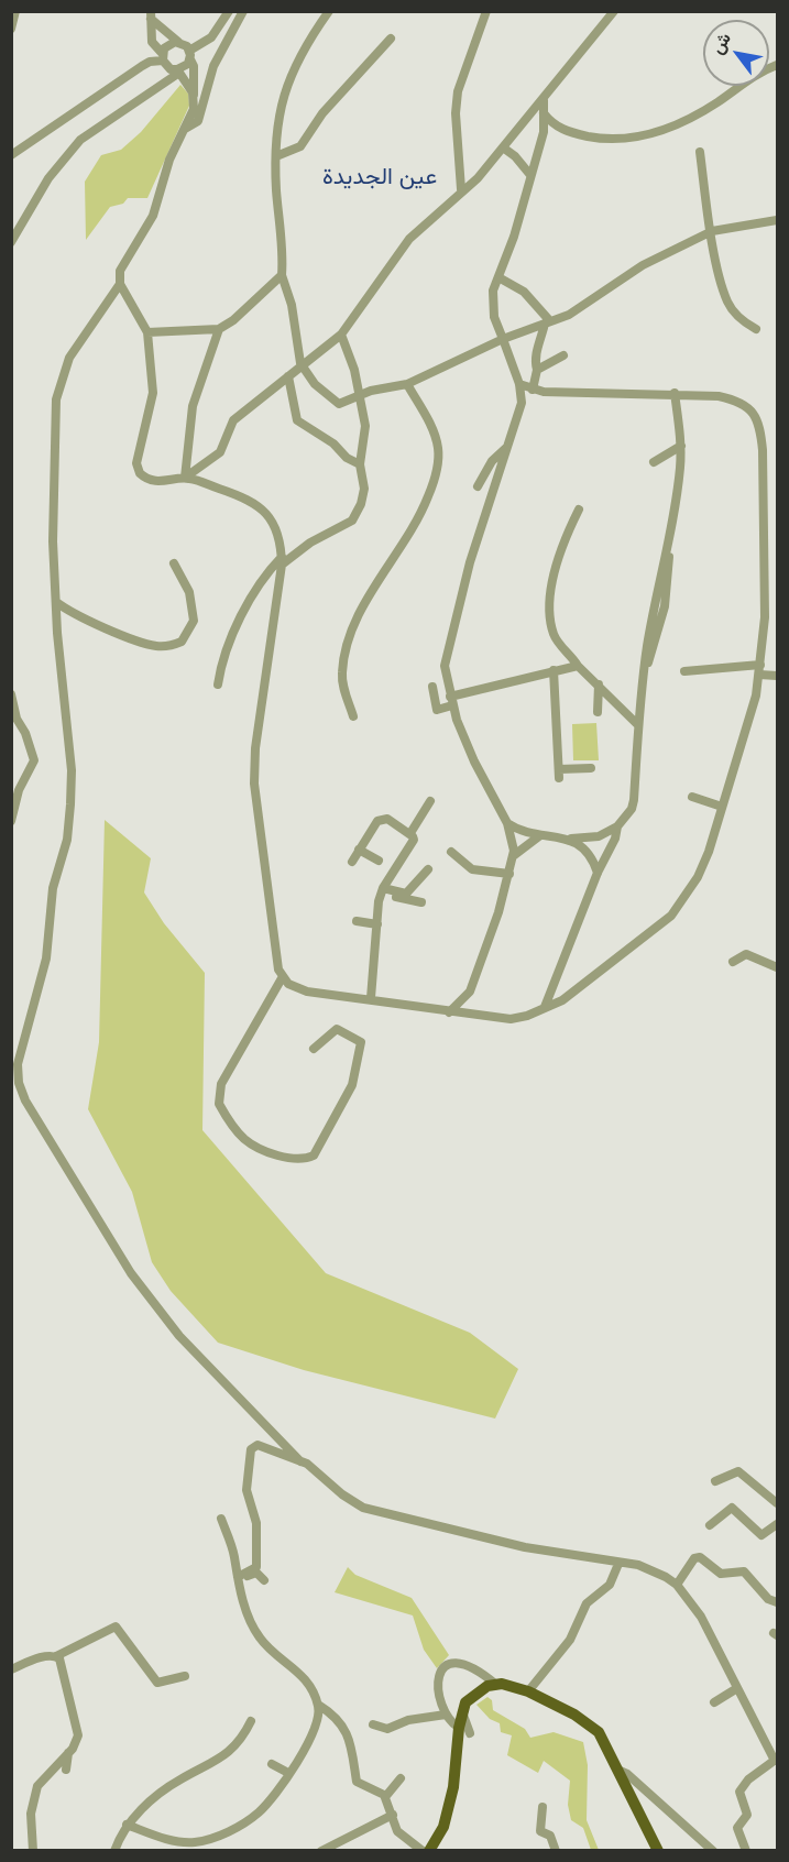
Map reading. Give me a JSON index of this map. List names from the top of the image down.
{
  "districts": ["عين الجديدة"],
  "north": "top left"
}
